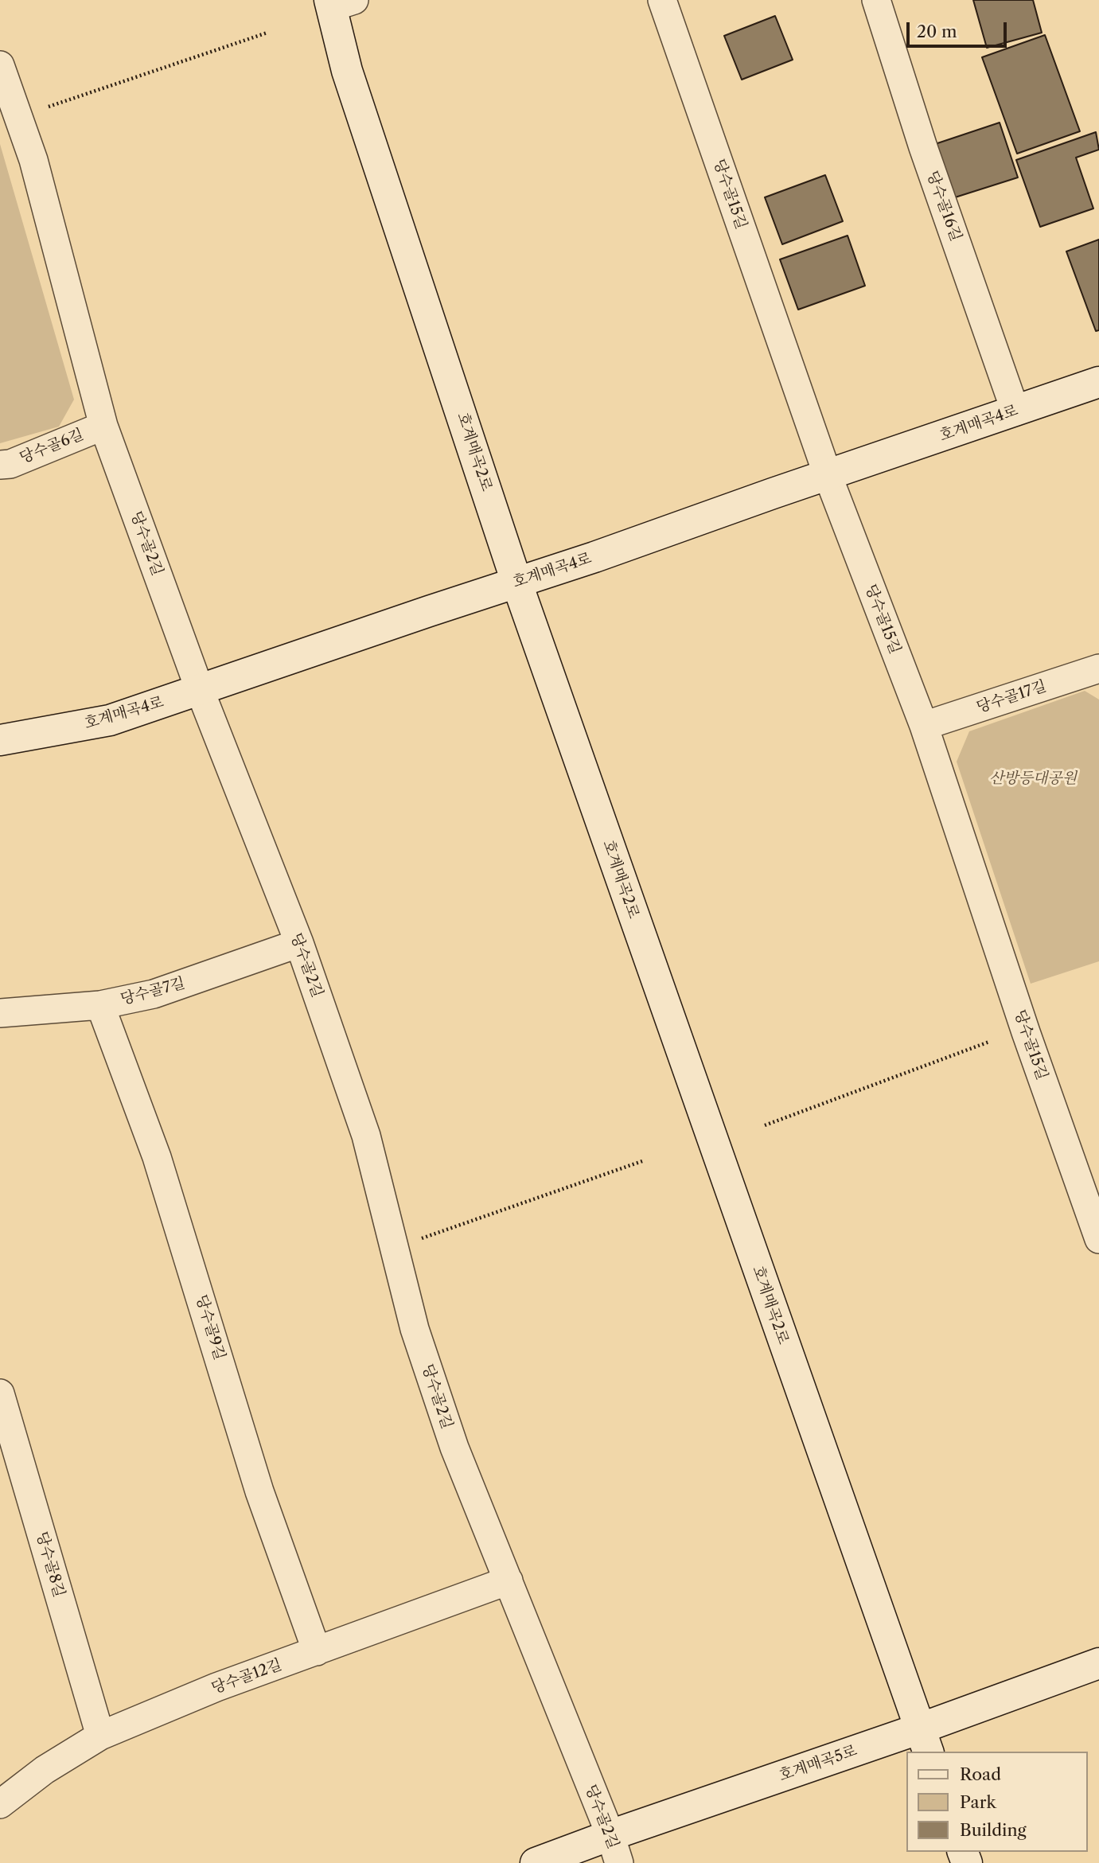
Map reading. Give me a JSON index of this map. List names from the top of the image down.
{
  "streets": {
    "street": [
      "당수골15길",
      "당수골16길",
      "호계매곡4로",
      "당수골6길",
      "호계매곡2로",
      "당수골2길",
      "당수골17길",
      "당수골7길",
      "당수골9길",
      "당수골8길",
      "당수골12길",
      "호계매곡5로"
    ]
  },
  "crossings": [
    ["당수골15길", "호계매곡4로"],
    ["당수골15길", "당수골17길"],
    ["당수골16길", "호계매곡4로"],
    ["호계매곡4로", "호계매곡2로"],
    ["호계매곡4로", "당수골2길"],
    ["당수골6길", "당수골2길"],
    ["호계매곡2로", "호계매곡5로"],
    ["당수골2길", "당수골7길"],
    ["당수골2길", "당수골12길"],
    ["당수골2길", "호계매곡5로"],
    ["당수골7길", "당수골9길"],
    ["당수골9길", "당수골12길"],
    ["당수골8길", "당수골12길"]
  ],
  "parks": ["산방등대공원"],
  "legend": ["Road", "Park", "Building"],
  "scale_bar": "20 m"
}
